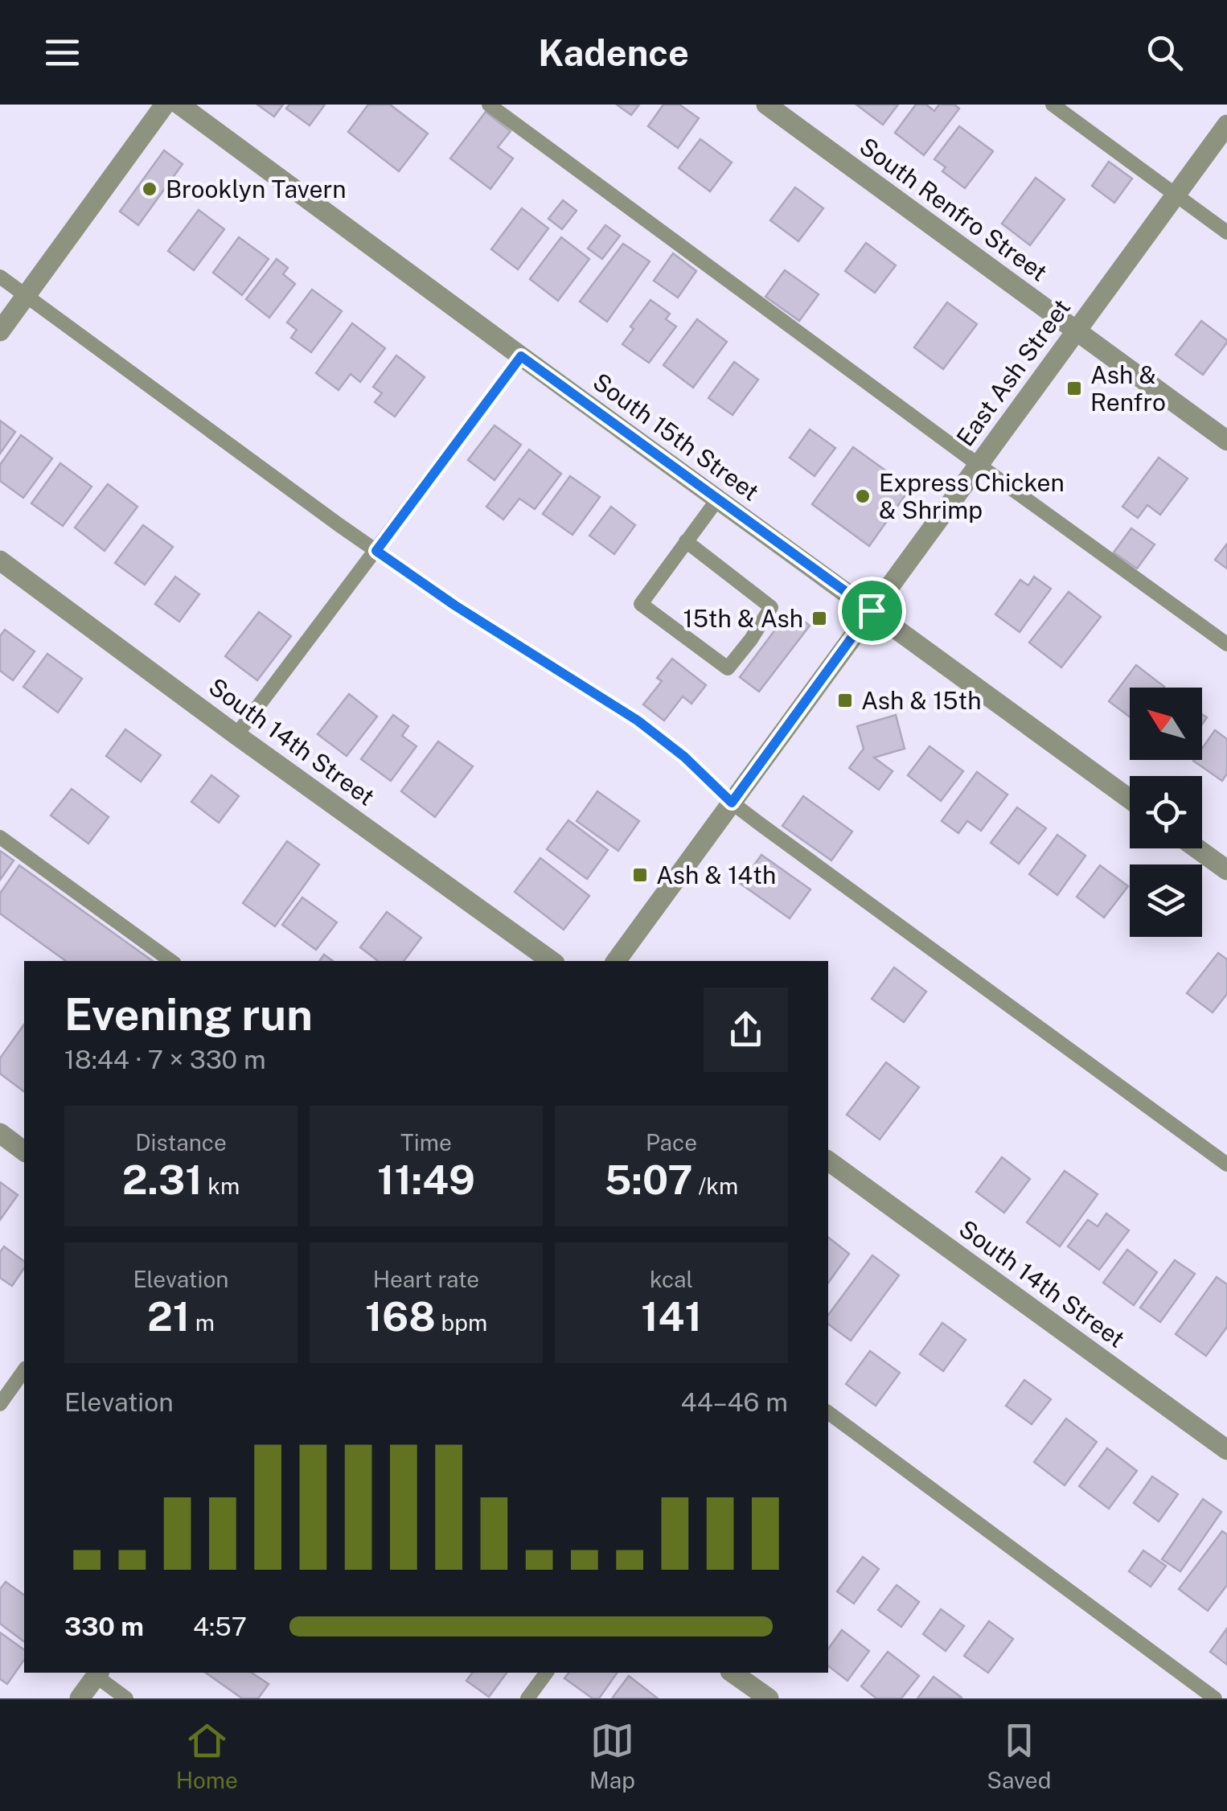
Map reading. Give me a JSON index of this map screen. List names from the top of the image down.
{
  "streets": {
    "street": [
      "South Renfro Street",
      "East Ash Street",
      "South 15th Street",
      "South 14th Street"
    ]
  },
  "crossings": [
    ["South Renfro Street", "East Ash Street"],
    ["East Ash Street", "South 15th Street"]
  ],
  "places": {
    "other": ["Brooklyn Tavern", "Express Chicken & Shrimp"],
    "transit": [
      "Ash & Renfro",
      "15th & Ash",
      "Ash & 15th",
      "Ash & 14th"
    ]
  },
  "north": "top left",
  "page": {
    "header": "Kadence",
    "heading": ["Evening run", "18:44 · 7 × 330 m"],
    "stats": [
      ["Distance", "2.31 km"],
      ["Time", "11:49"],
      ["Pace", "5:07 /km"],
      ["Elevation", "21 m"],
      ["Heart rate", "168 bpm"],
      ["kcal", "141"]
    ],
    "chart": ["Elevation", "44–46 m"],
    "list": [
      {
        "name": "330 m",
        "note": "4:57"
      }
    ],
    "tabs": ["Home", "Map", "Saved"]
  }
}
